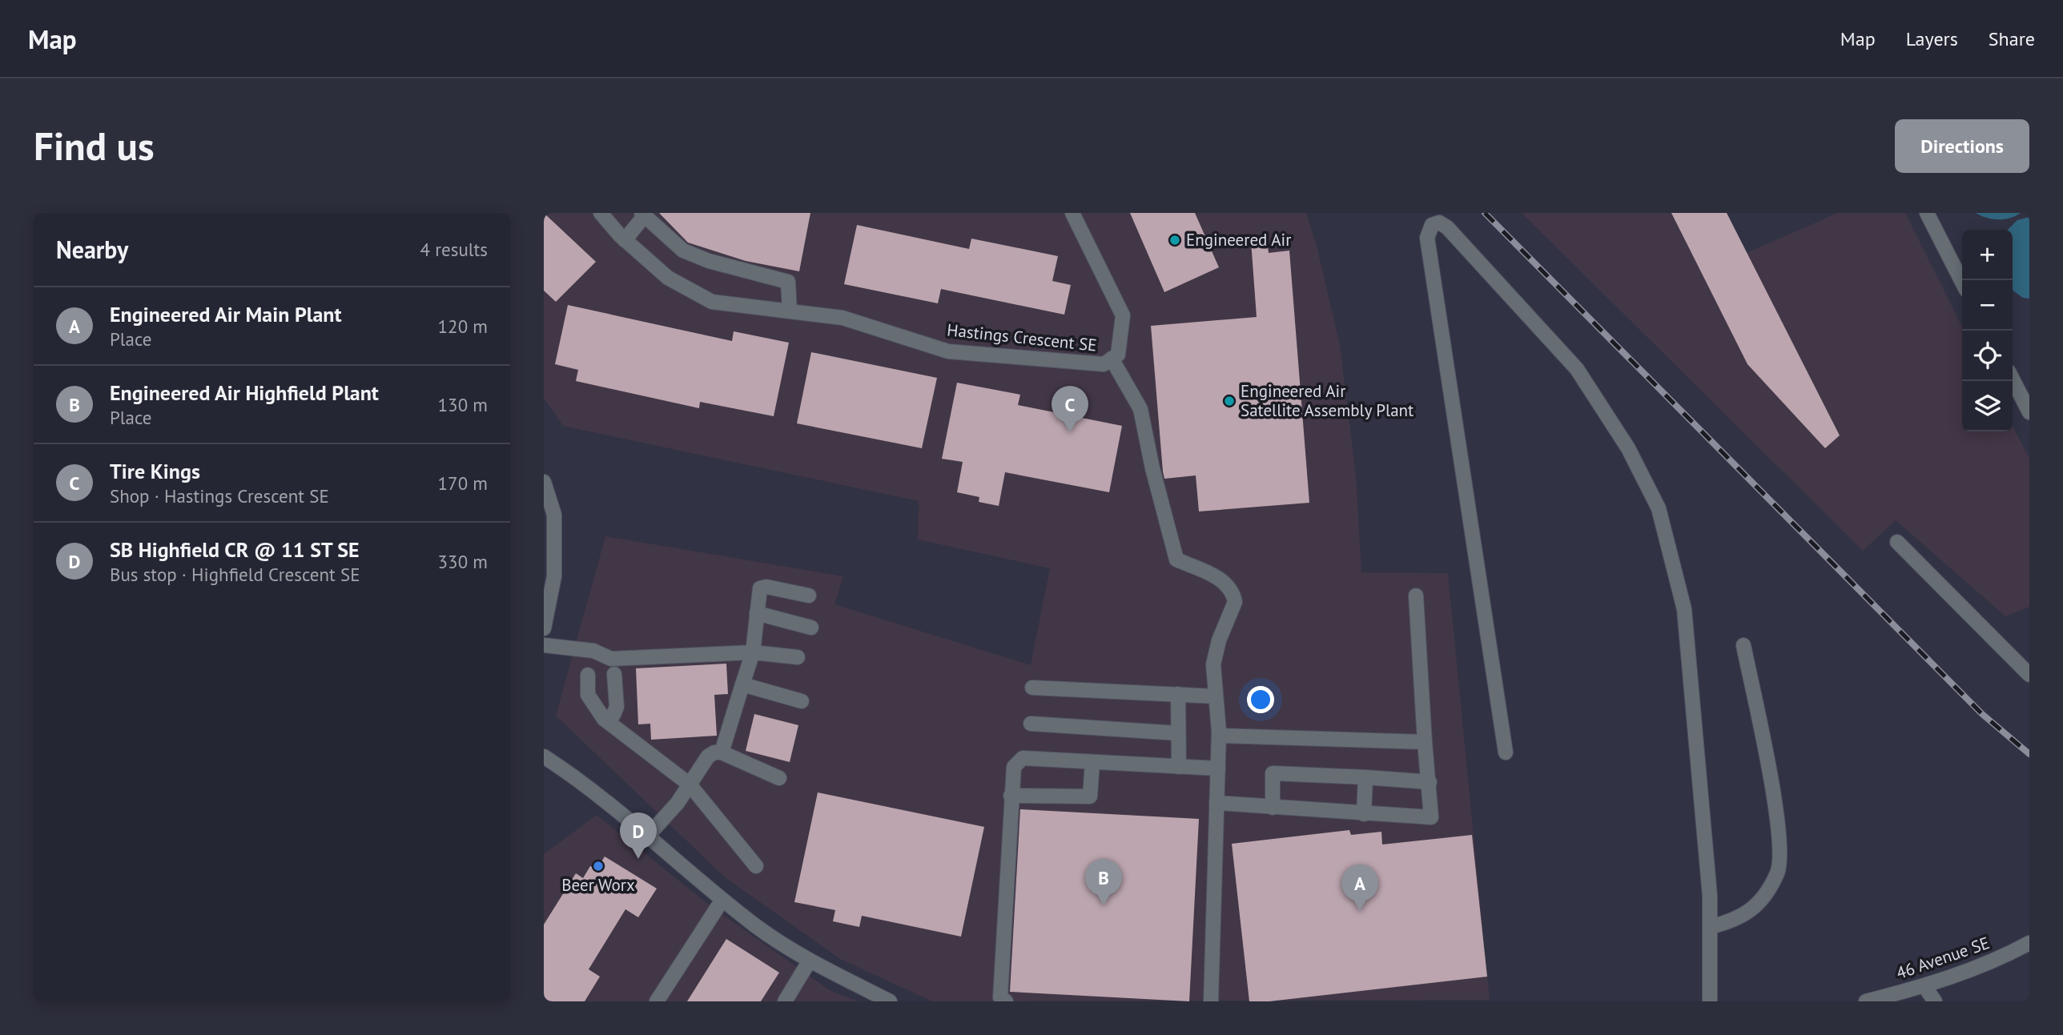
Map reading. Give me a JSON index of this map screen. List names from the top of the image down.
{
  "streets": {
    "street": ["Hastings Crescent SE", "46 Avenue SE"]
  },
  "places": ["Engineered Air", "Engineered Air Satellite Assembly Plant", "Beer Worx"],
  "page": {
    "header": "Map",
    "nav": ["Map", "Layers", "Share"],
    "buttons": "Directions",
    "title": "Find us",
    "heading": ["Nearby", "4 results"],
    "map_buttons": ["+", "−"],
    "list": [
      {
        "mark": "A",
        "name": "Engineered Air Main Plant",
        "note": "Place",
        "value": "120 m"
      },
      {
        "mark": "B",
        "name": "Engineered Air Highfield Plant",
        "note": "Place",
        "value": "130 m"
      },
      {
        "mark": "C",
        "name": "Tire Kings",
        "note": "Shop · Hastings Crescent SE",
        "value": "170 m"
      },
      {
        "mark": "D",
        "name": "SB Highfield CR @ 11 ST SE",
        "note": "Bus stop · Highfield Crescent SE",
        "value": "330 m"
      }
    ],
    "pins": [
      "C",
      "D",
      "B",
      "A"
    ]
  }
}
